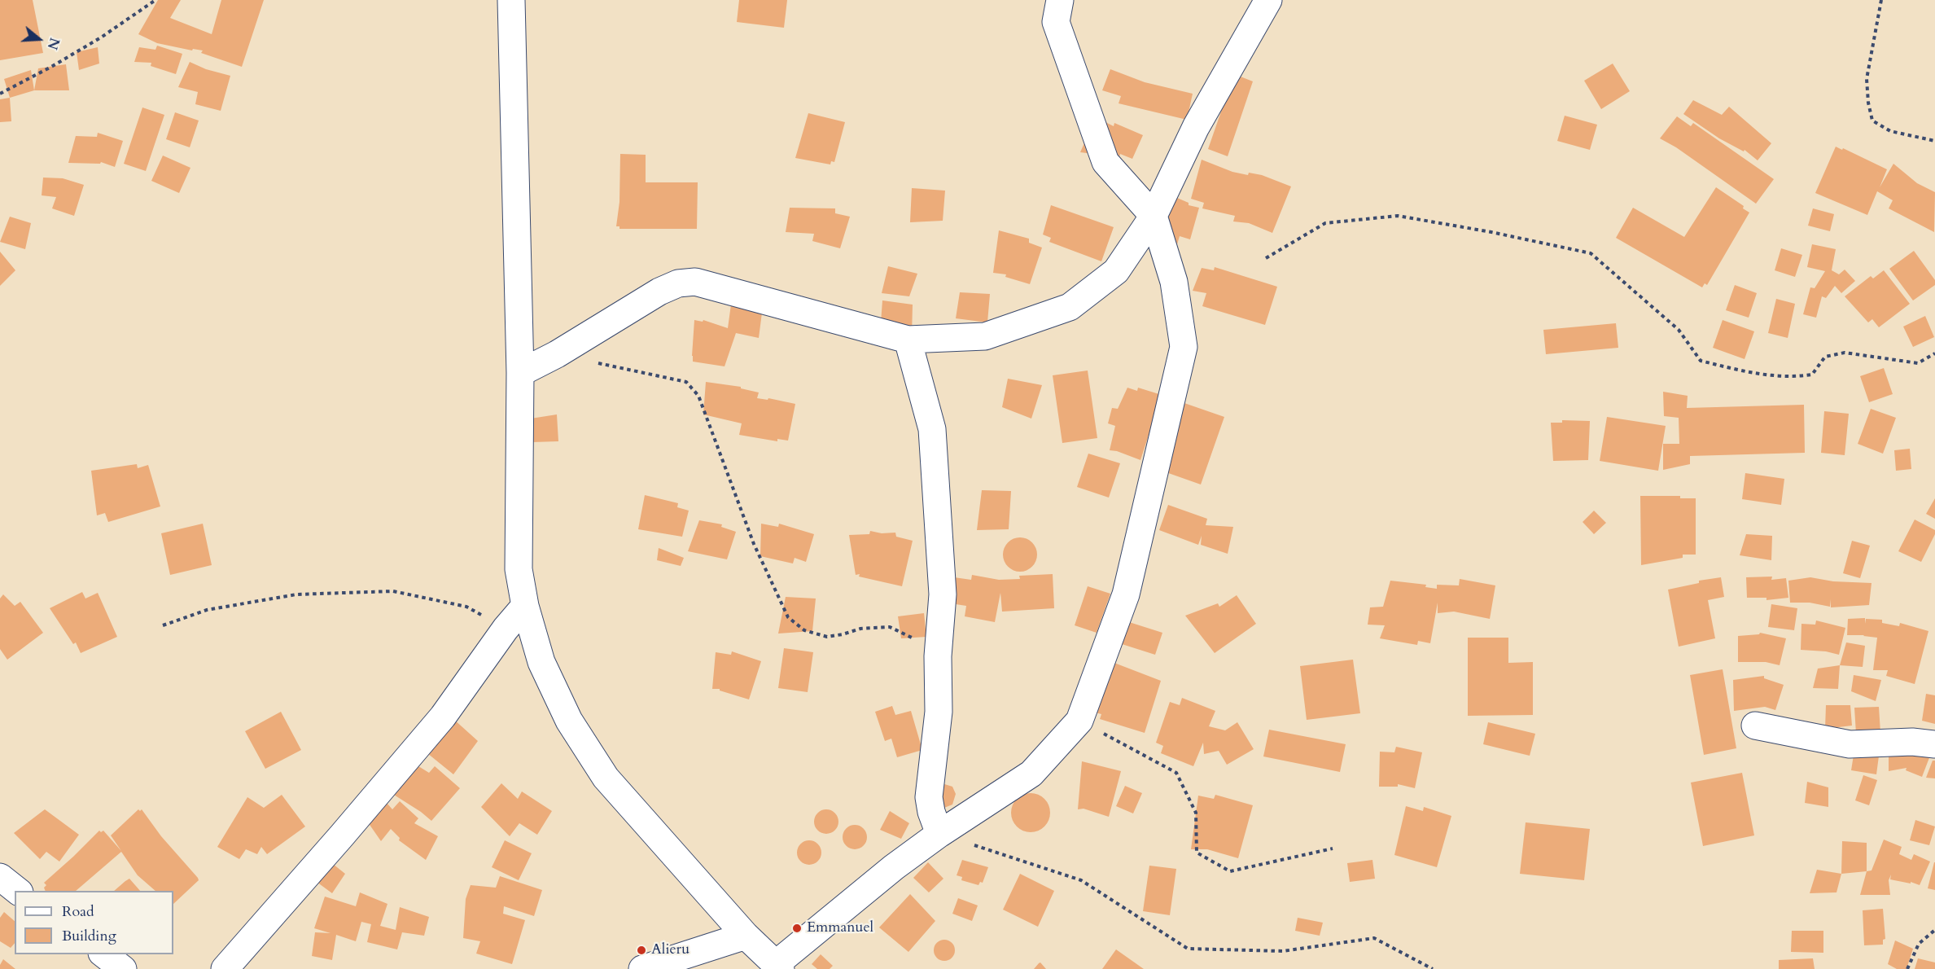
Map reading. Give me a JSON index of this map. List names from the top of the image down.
{
  "places": ["Emmanuel", "Alieru"],
  "legend": ["Road", "Building"],
  "north": "right"
}
